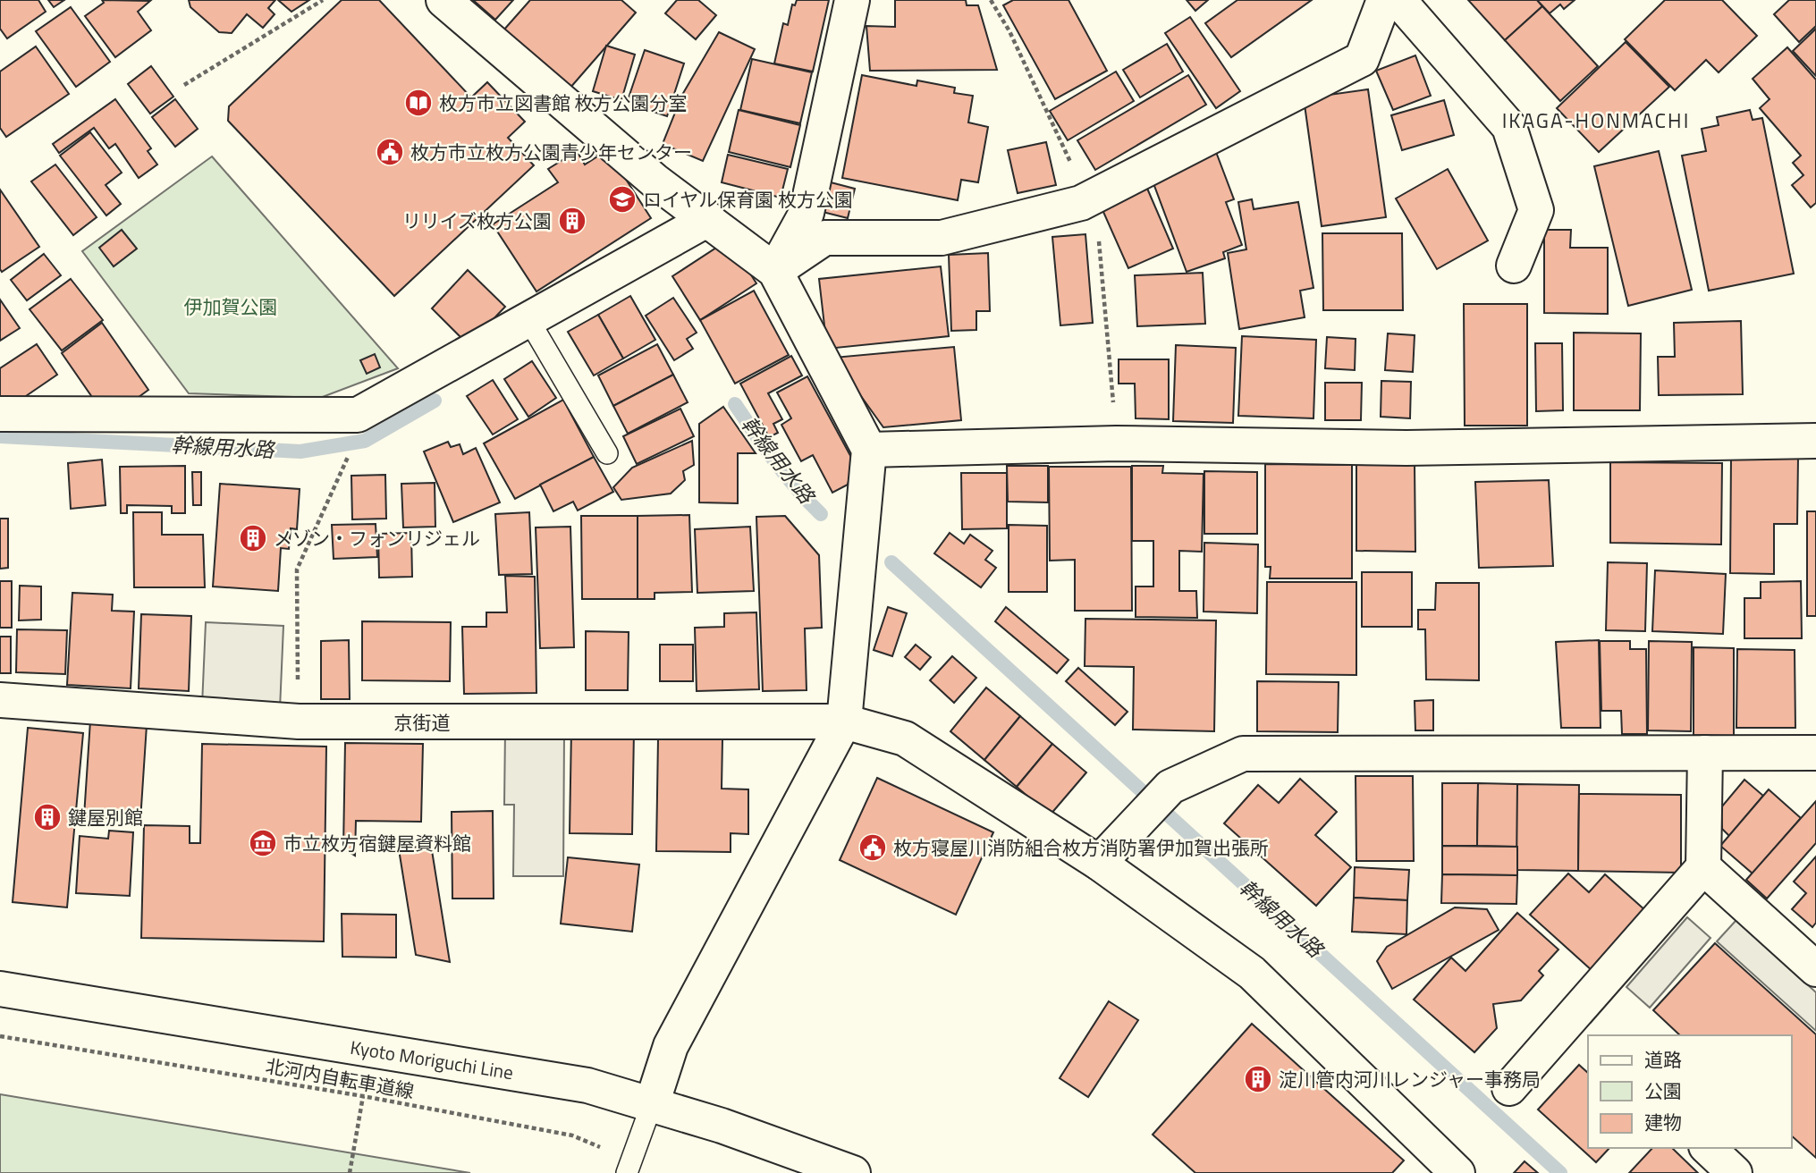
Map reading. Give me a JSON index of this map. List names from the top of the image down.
{
  "streets": {
    "street": ["京街道", "Kyoto Moriguchi Line"],
    "path": ["北河内自転車道線"]
  },
  "districts": ["IKAGA-HONMACHI"],
  "water": ["幹線用水路"],
  "parks": ["伊加賀公園"],
  "places": {
    "library": ["枚方市立図書館 枚方公園分室"],
    "public building": ["枚方市立枚方公園青少年センター", "枚方寝屋川消防組合枚方消防署伊加賀出張所"],
    "school or university": ["ロイヤル保育園 枚方公園"],
    "building": [
      "リリイズ枚方公園",
      "メゾン・フォンリジェル",
      "鍵屋別館",
      "淀川管内河川レンジャー事務局"
    ],
    "museum": ["市立枚方宿鍵屋資料館"]
  },
  "legend": ["道路", "公園", "建物"]
}
